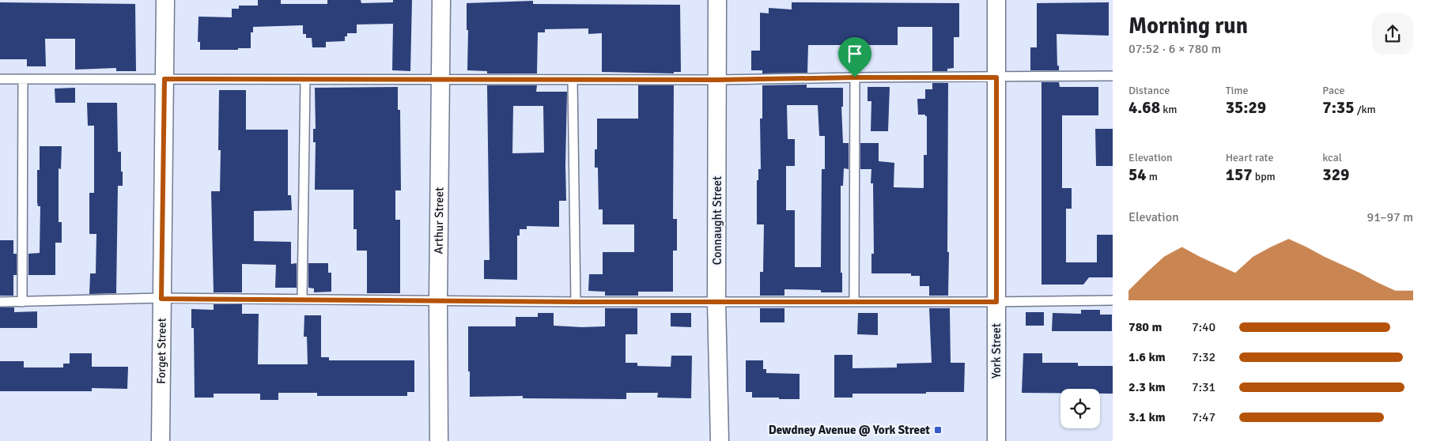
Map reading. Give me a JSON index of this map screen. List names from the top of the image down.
{
  "streets": {
    "street": [
      "Arthur Street",
      "Connaught Street",
      "Forget Street",
      "York Street"
    ]
  },
  "places": {
    "transit": ["Dewdney Avenue @ York Street"]
  },
  "page": {
    "heading": ["Morning run", "07:52 · 6 × 780 m"],
    "stats": [
      ["Distance", "4.68 km"],
      ["Time", "35:29"],
      ["Pace", "7:35 /km"],
      ["Elevation", "54 m"],
      ["Heart rate", "157 bpm"],
      ["kcal", "329"]
    ],
    "chart": ["Elevation", "91–97 m"],
    "list": [
      {
        "name": "780 m",
        "note": "7:40"
      },
      {
        "name": "1.6 km",
        "note": "7:32"
      },
      {
        "name": "2.3 km",
        "note": "7:31"
      },
      {
        "name": "3.1 km",
        "note": "7:47"
      }
    ]
  }
}
